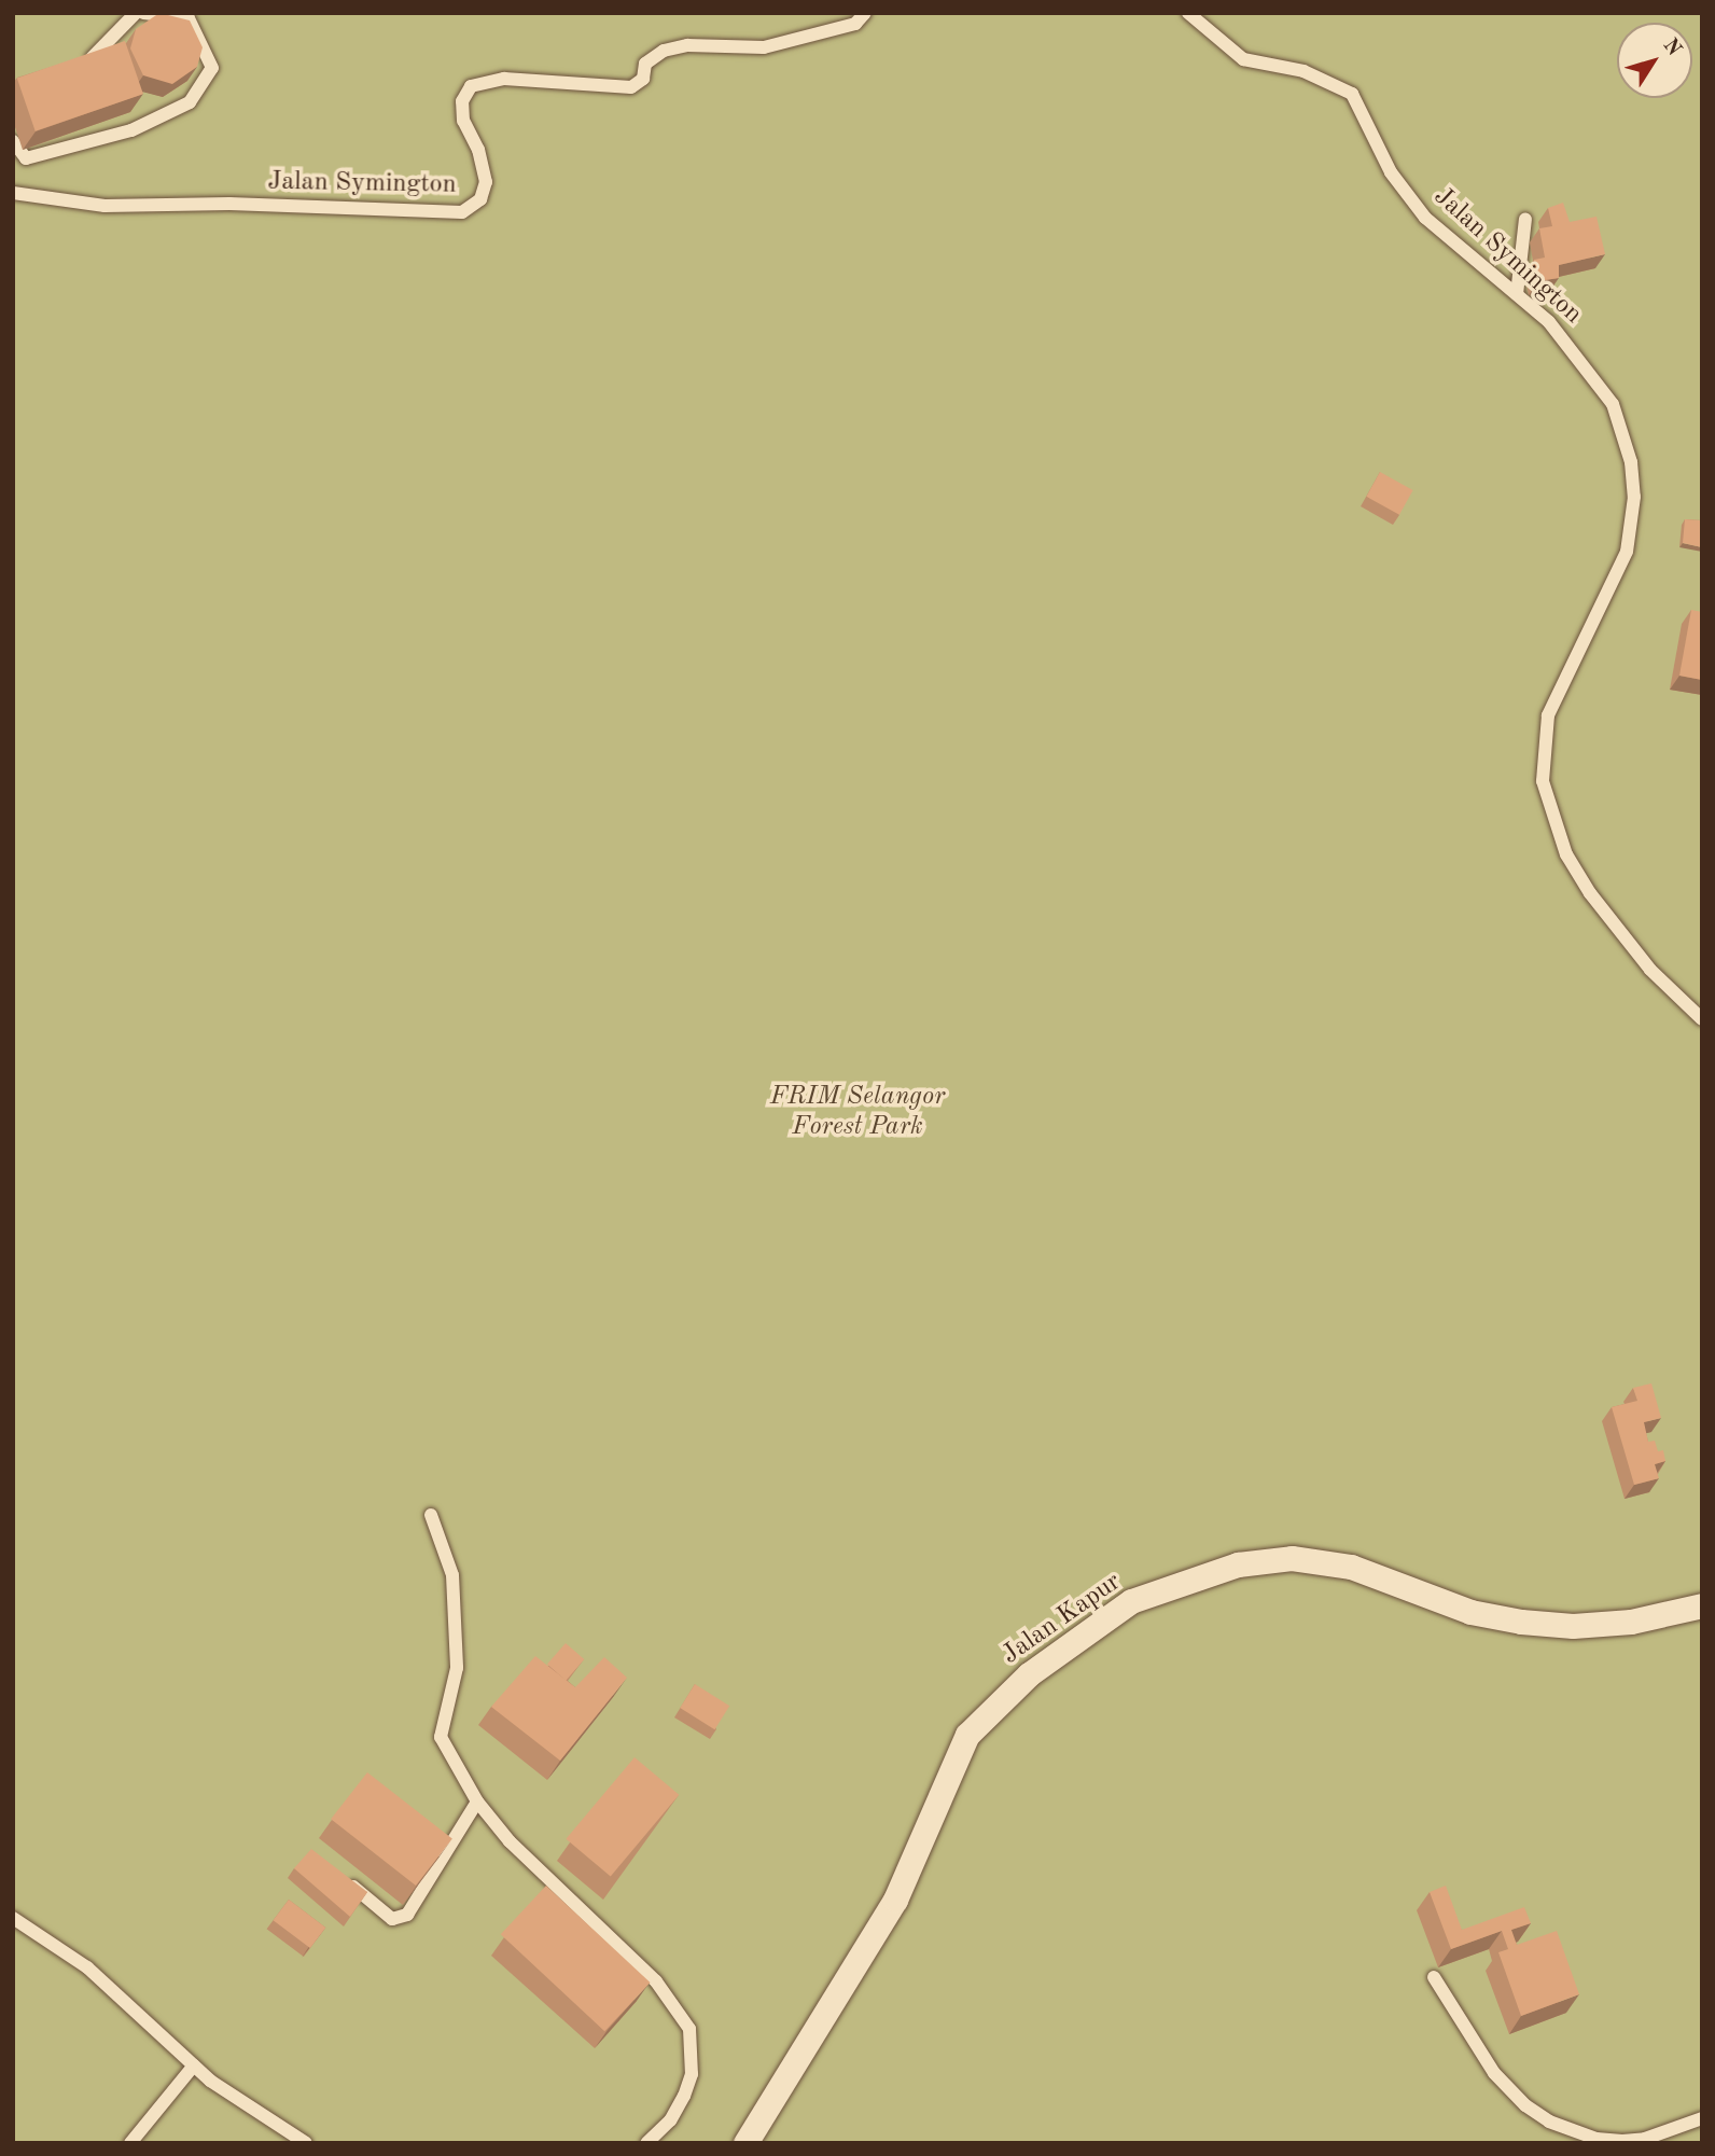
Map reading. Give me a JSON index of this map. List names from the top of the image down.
{
  "streets": {
    "street": ["Jalan Kapur"],
    "lane": ["Jalan Symington"]
  },
  "parks": ["FRIM Selangor Forest Park"],
  "north": "top right"
}
